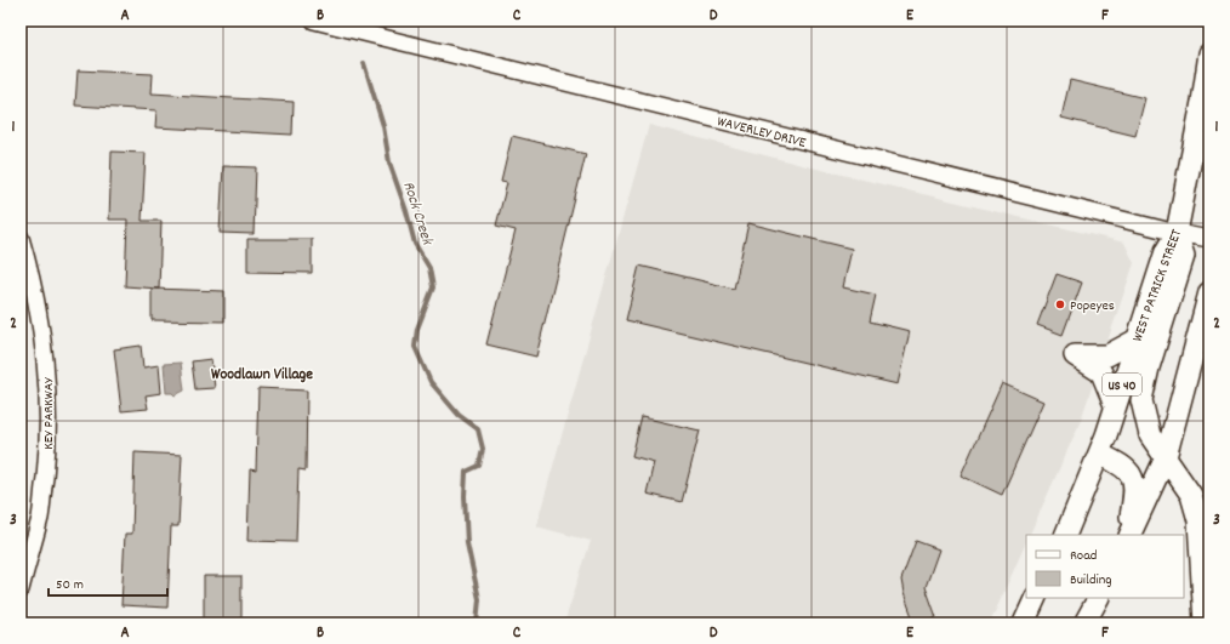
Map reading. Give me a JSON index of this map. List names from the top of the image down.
{
  "streets": {
    "main road": ["WEST PATRICK STREET", "US 40"],
    "street": ["WAVERLEY DRIVE", "KEY PARKWAY"]
  },
  "crossings": [
    ["WAVERLEY DRIVE", "WEST PATRICK STREET"]
  ],
  "districts": ["Woodlawn Village"],
  "water": ["Rock Creek"],
  "places": ["Popeyes"],
  "legend": ["Road", "Building"],
  "scale_bar": "50 m",
  "grid": {
    "columns": [
      "A",
      "B",
      "C",
      "D",
      "E",
      "F"
    ],
    "rows": ["1", "2", "3"]
  }
}
